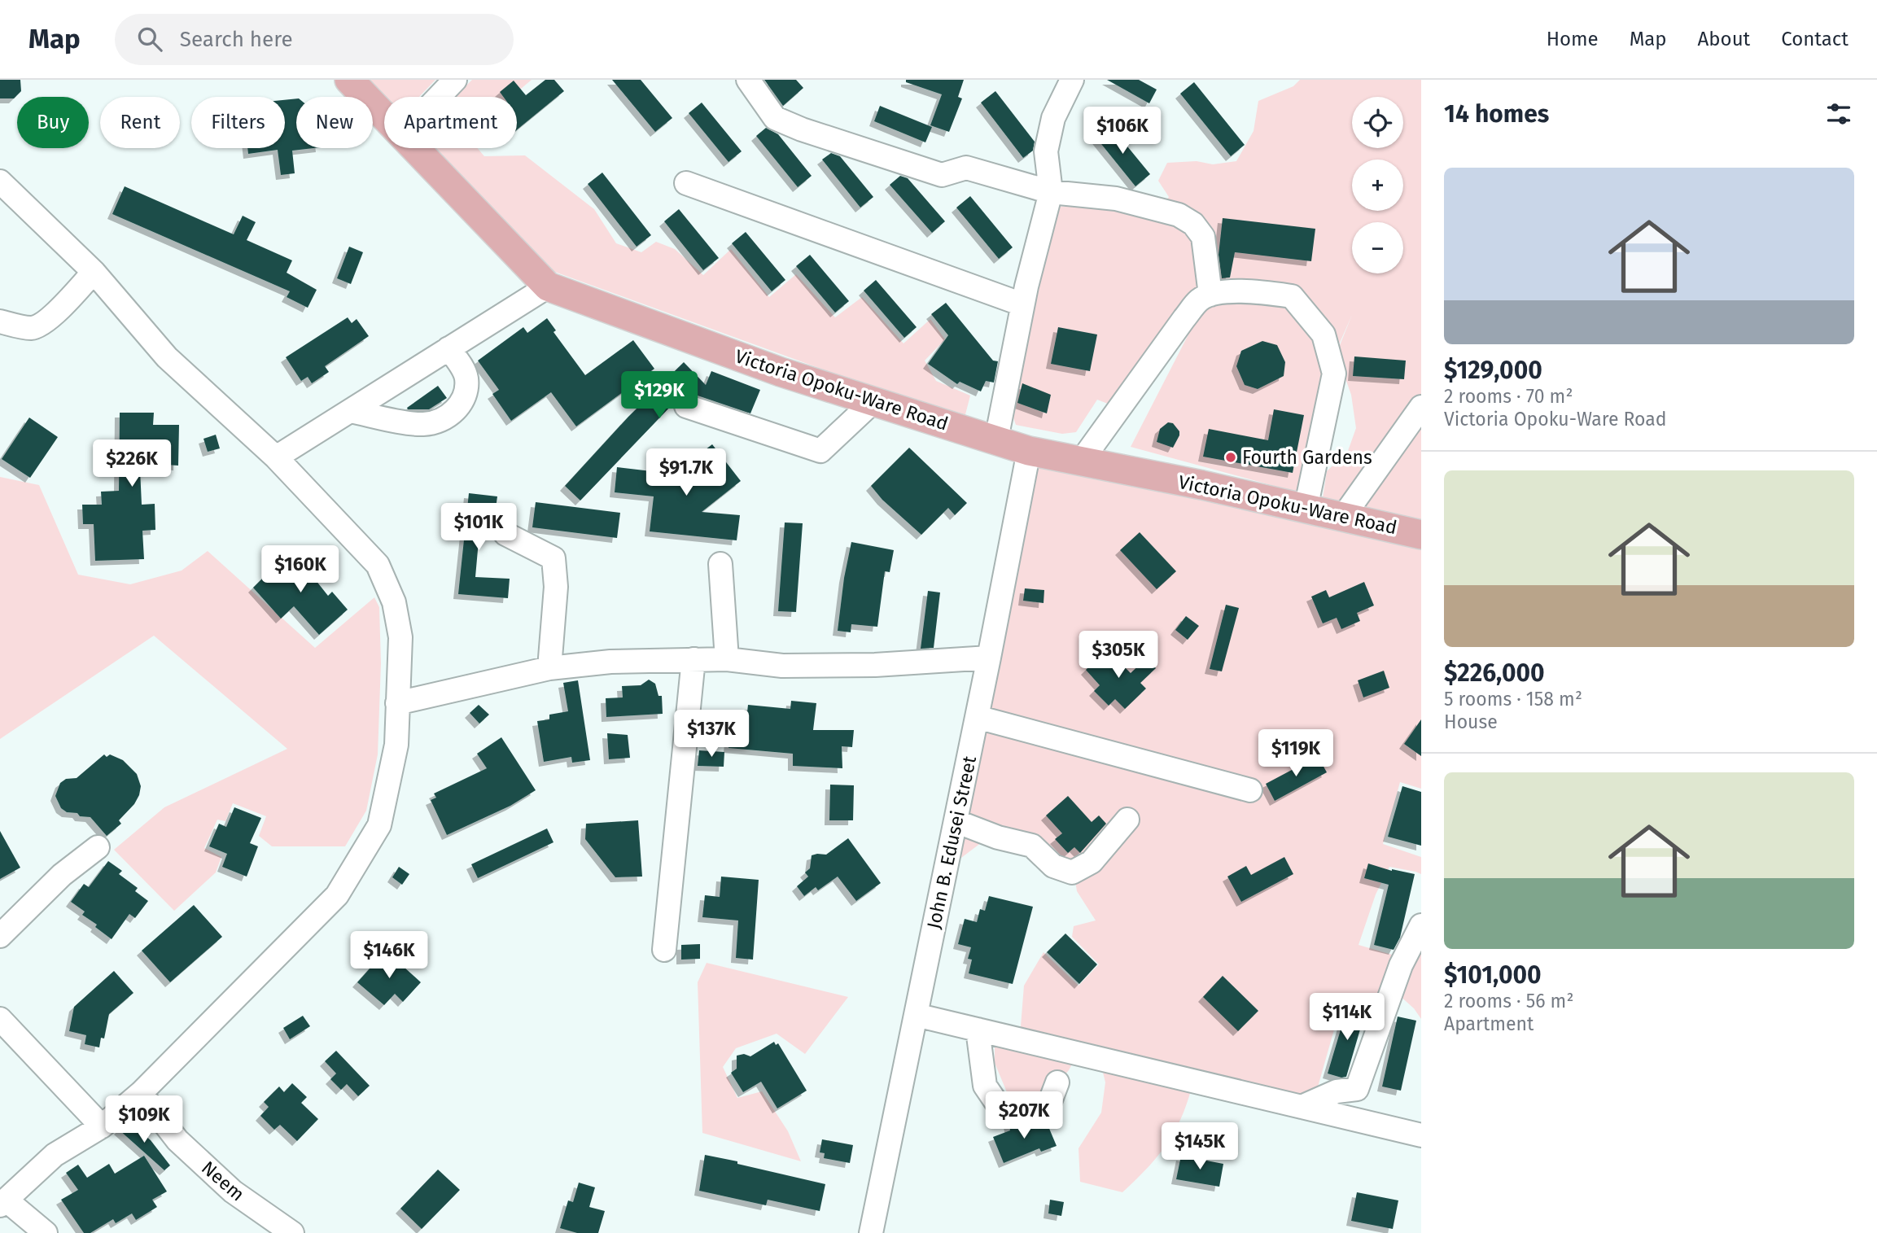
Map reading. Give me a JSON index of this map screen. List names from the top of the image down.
{
  "streets": {
    "main road": ["Victoria Opoku-Ware Road"],
    "street": ["John B. Edusei Street", "Neem"]
  },
  "crossings": [
    ["Victoria Opoku-Ware Road", "John B. Edusei Street"]
  ],
  "places": ["Fourth Gardens"],
  "page": {
    "header": "Map",
    "search": "Search here",
    "nav": [
      "Home",
      "Map",
      "About",
      "Contact"
    ],
    "heading": "14 homes",
    "map_buttons": ["+", "−"],
    "chip": [
      "Buy",
      "Rent",
      "Filters",
      "New",
      "Apartment"
    ],
    "price": [
      "$106K",
      "$129K",
      "$226K",
      "$91.7K",
      "$101K",
      "$160K",
      "$305K",
      "$137K",
      "$119K",
      "$146K",
      "$114K",
      "$207K",
      "$109K",
      "$145K"
    ],
    "list": [
      {
        "name": "$129,000",
        "note": "2 rooms · 70 m² · Victoria Opoku-Ware Road"
      },
      {
        "name": "$226,000",
        "note": "5 rooms · 158 m² · House"
      },
      {
        "name": "$101,000",
        "note": "2 rooms · 56 m² · Apartment"
      }
    ]
  }
}
